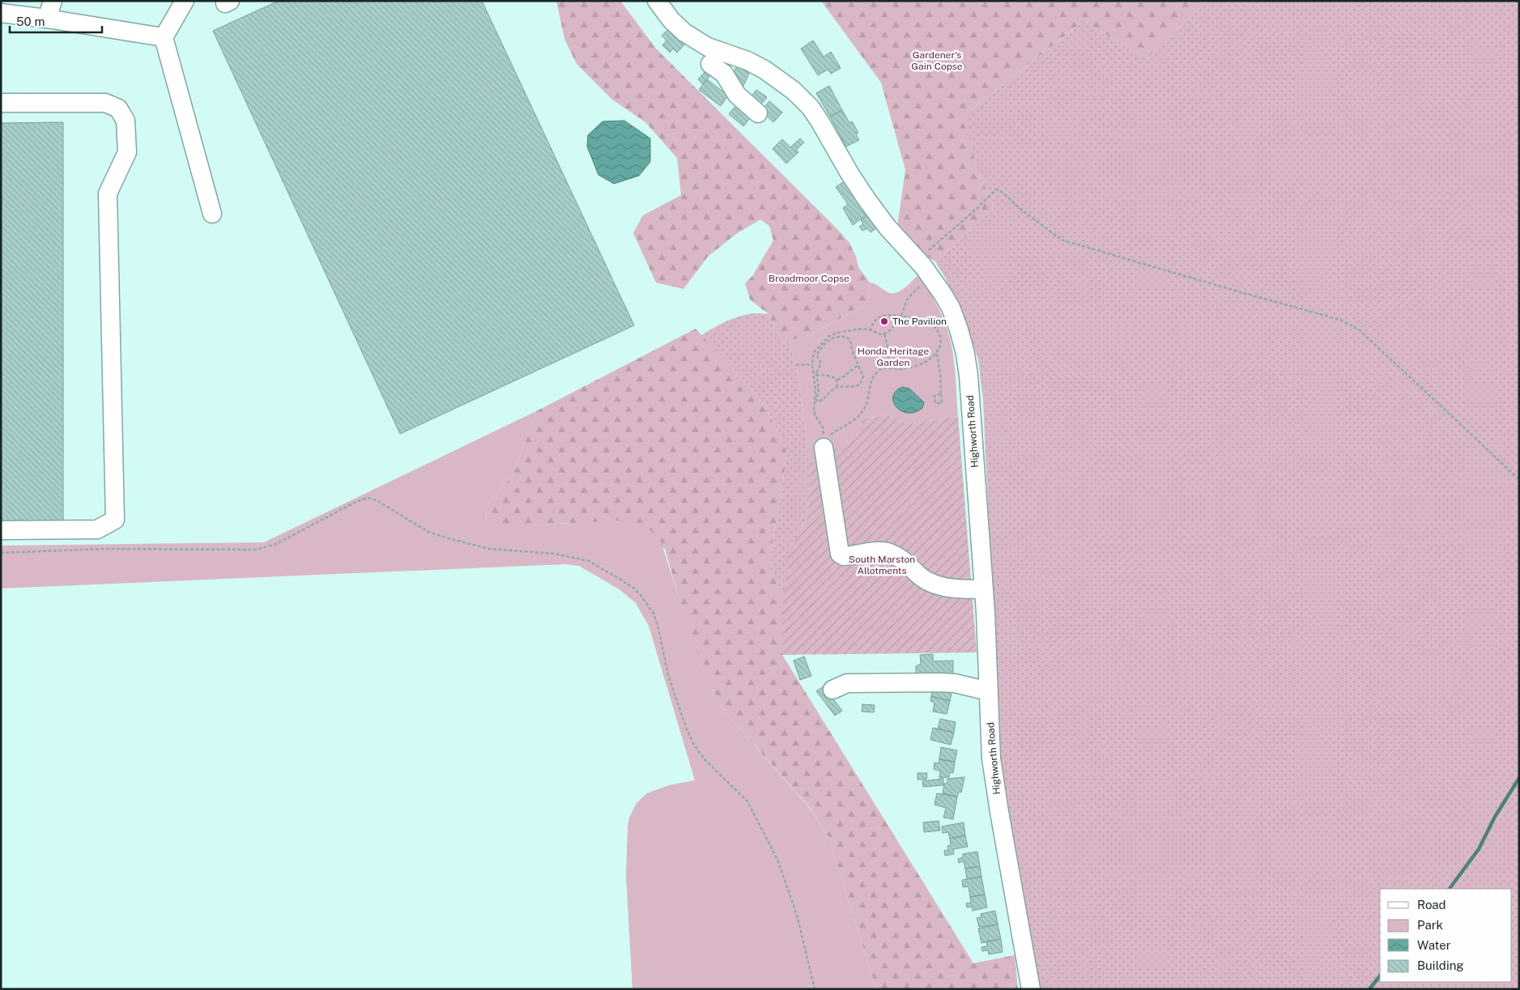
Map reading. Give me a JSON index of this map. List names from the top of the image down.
{
  "streets": {
    "street": ["Highworth Road"]
  },
  "parks": [
    "Gardener's Gain Copse",
    "Broadmoor Copse",
    "Honda Heritage Garden",
    "South Marston Allotments"
  ],
  "places": ["The Pavilion"],
  "legend": [
    "Road",
    "Park",
    "Water",
    "Building"
  ],
  "scale_bar": "50 m"
}
